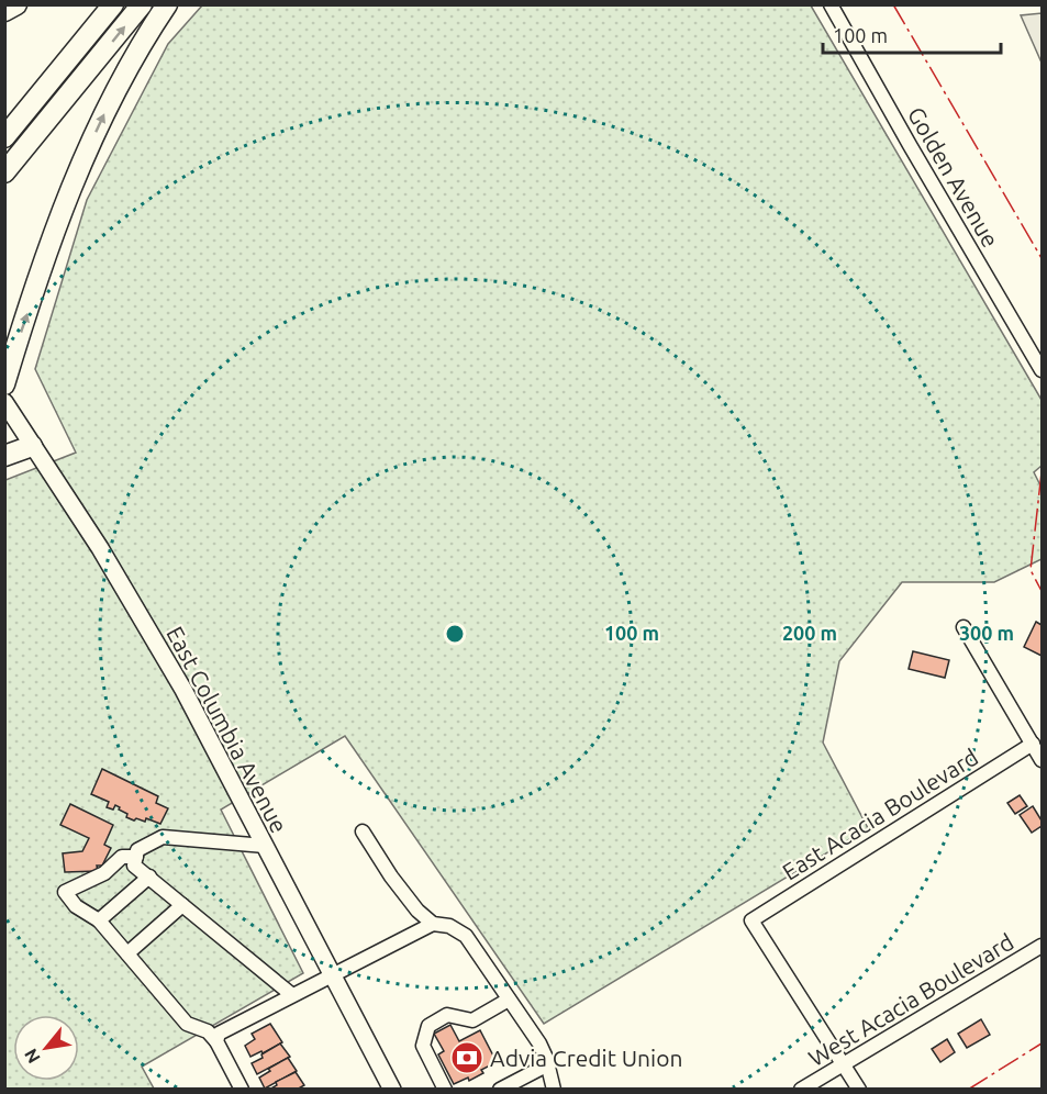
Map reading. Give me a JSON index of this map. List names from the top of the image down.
{
  "streets": {
    "main road": ["East Columbia Avenue"],
    "street": ["Golden Avenue", "East Acacia Boulevard", "West Acacia Boulevard"]
  },
  "crossings": [
    ["East Acacia Boulevard", "West Acacia Boulevard"]
  ],
  "places": {
    "bank": ["Advia Credit Union"]
  },
  "scale_bar": "100 m",
  "north": "bottom left",
  "rings": ["100 m", "200 m", "300 m"]
}
